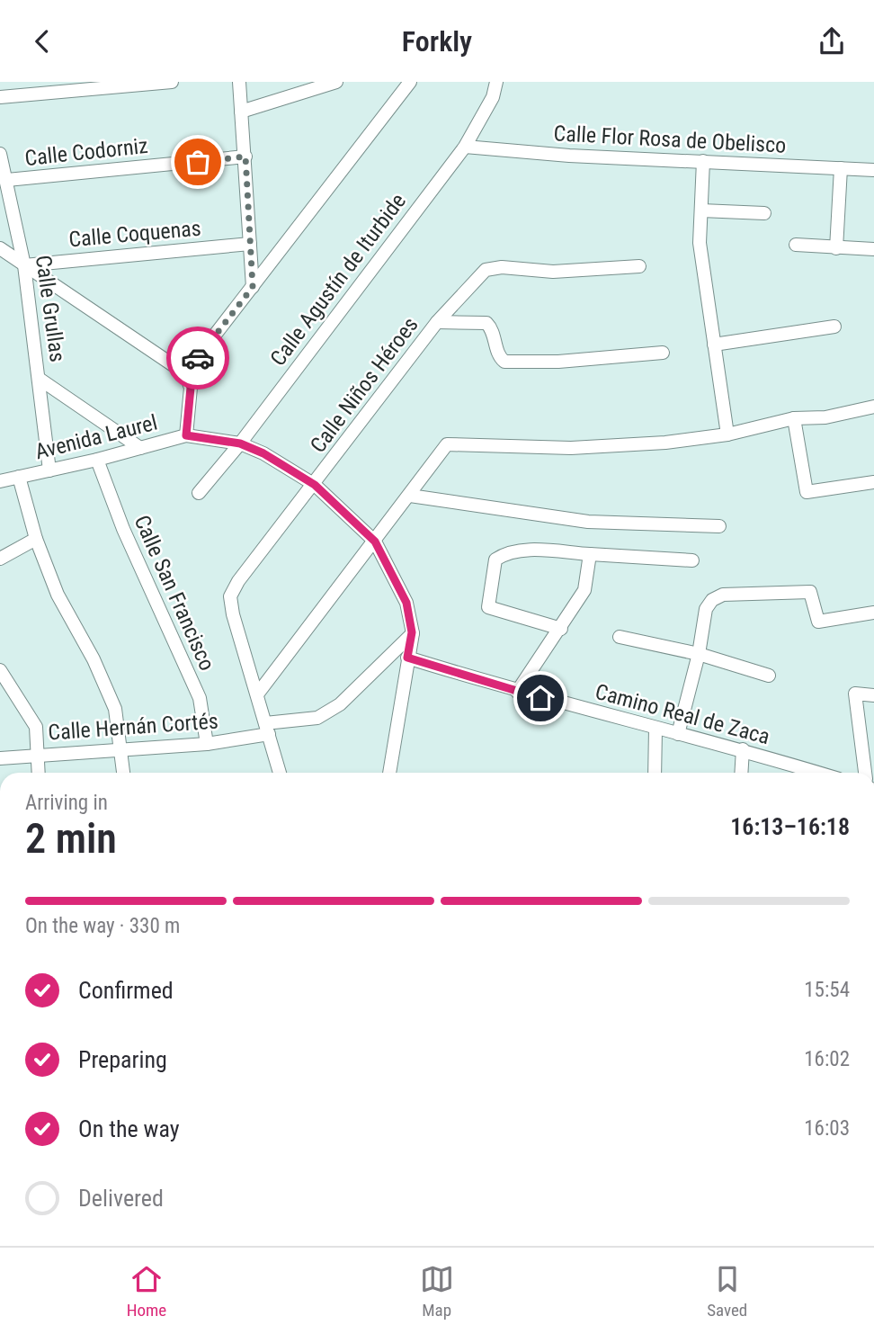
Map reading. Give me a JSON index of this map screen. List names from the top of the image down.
{
  "streets": {
    "street": [
      "Calle Flor Rosa de Obelisco",
      "Calle Codorniz",
      "Calle Coquenas",
      "Calle Agustín de Iturbide",
      "Calle Grullas",
      "Calle Niños Héroes",
      "Avenida Laurel",
      "Calle San Francisco",
      "Camino Real de Zaca",
      "Calle Hernán Cortés"
    ]
  },
  "crossings": [
    ["Calle Flor Rosa de Obelisco", "Calle Agustín de Iturbide"],
    ["Calle Codorniz", "Calle Grullas"],
    ["Calle Coquenas", "Calle Grullas"],
    ["Calle Agustín de Iturbide", "Avenida Laurel"],
    ["Calle Grullas", "Avenida Laurel"],
    ["Calle Niños Héroes", "Avenida Laurel"],
    ["Calle Niños Héroes", "Calle Hernán Cortés"],
    ["Avenida Laurel", "Calle San Francisco"],
    ["Avenida Laurel", "Camino Real de Zaca"],
    ["Avenida Laurel", "Calle Hernán Cortés"],
    ["Calle San Francisco", "Calle Hernán Cortés"]
  ],
  "page": {
    "header": "Forkly",
    "heading": ["2 min", "Arriving in", "16:13–16:18"],
    "bar": "On the way · 330 m",
    "list": [
      ["Confirmed", "15:54"],
      ["Preparing", "16:02"],
      ["On the way", "16:03"],
      "Delivered"
    ],
    "tabs": ["Home", "Map", "Saved"]
  }
}
